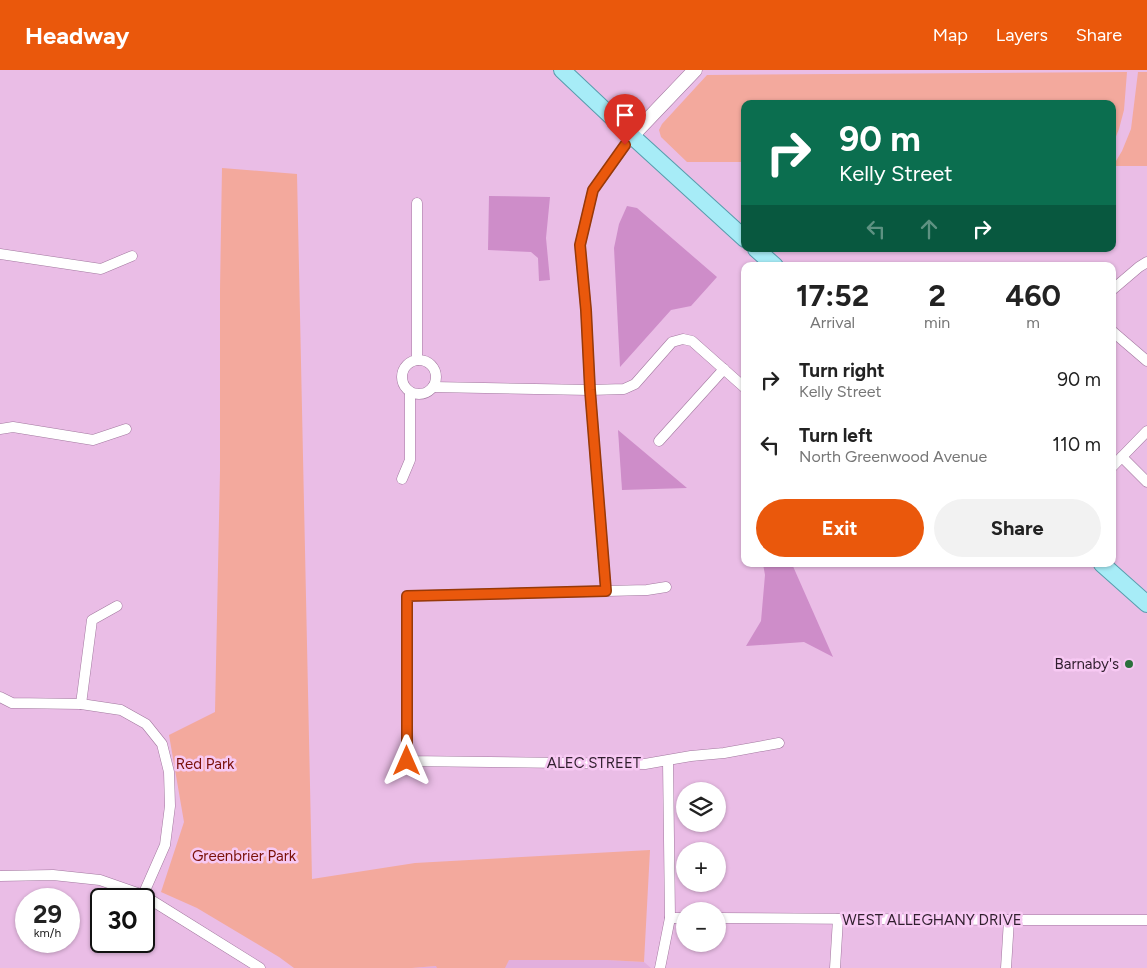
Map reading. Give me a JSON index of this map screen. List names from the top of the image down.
{
  "streets": {
    "street": ["ALEC STREET", "WEST ALLEGHANY DRIVE"]
  },
  "parks": ["Red Park", "Greenbrier Park"],
  "places": ["Barnaby's"],
  "page": {
    "header": "Headway",
    "nav": ["Map", "Layers", "Share"],
    "turn": ["90 m", "Kelly Street"],
    "eta": [
      "17:52",
      "Arrival",
      "2",
      "min",
      "460",
      "m"
    ],
    "list": [
      {
        "name": "Turn right",
        "note": "Kelly Street",
        "value": "90 m"
      },
      {
        "name": "Turn left",
        "note": "North Greenwood Avenue",
        "value": "110 m"
      }
    ],
    "buttons": ["Exit", "Share"],
    "map_buttons": ["+", "−"],
    "speed": "29 km/h",
    "limit": "30"
  }
}
